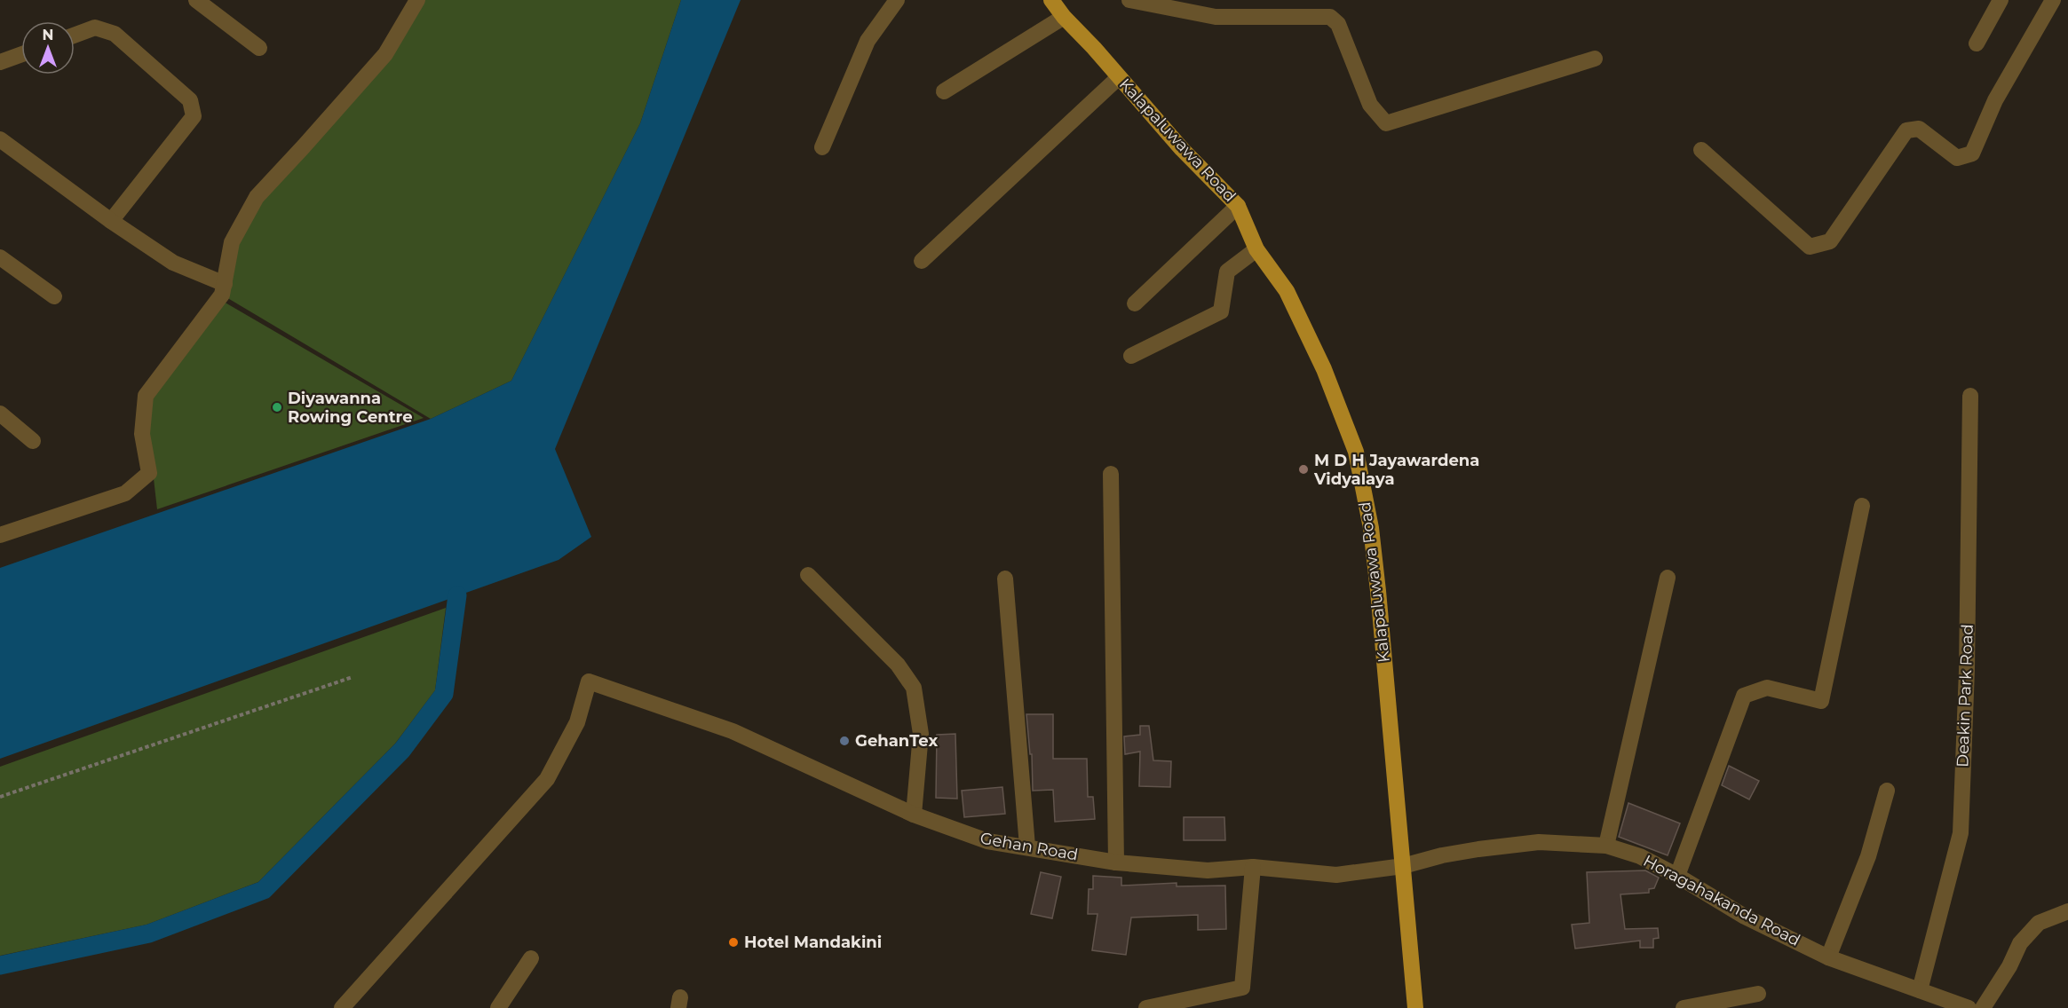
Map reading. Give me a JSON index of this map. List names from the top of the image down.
{
  "streets": {
    "main road": ["Kalapaluwawa Road"],
    "street": ["Deakin Park Road", "Gehan Road", "Horagahakanda Road"]
  },
  "crossings": [
    ["Kalapaluwawa Road", "Gehan Road"],
    ["Kalapaluwawa Road", "Horagahakanda Road"],
    ["Deakin Park Road", "Horagahakanda Road"],
    ["Gehan Road", "Horagahakanda Road"]
  ],
  "places": [
    "Diyawanna Rowing Centre",
    "M D H Jayawardena Vidyalaya",
    "GehanTex",
    "Hotel Mandakini"
  ],
  "north": "top"
}
